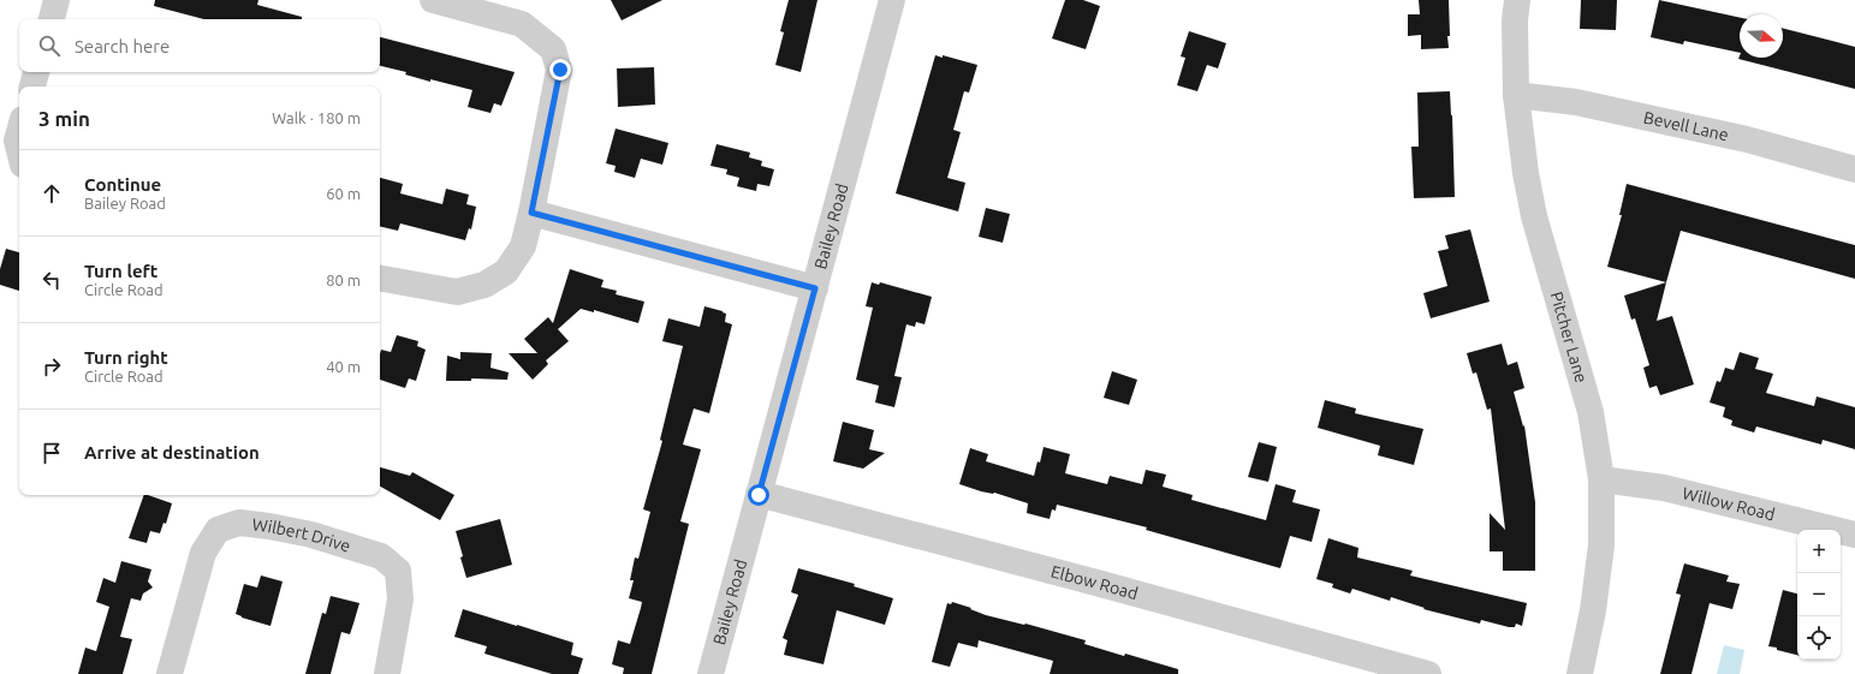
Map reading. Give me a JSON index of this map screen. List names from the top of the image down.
{
  "streets": {
    "street": [
      "Bevell Lane",
      "Bailey Road",
      "Pitcher Lane",
      "Willow Road",
      "Wilbert Drive",
      "Elbow Road"
    ]
  },
  "crossings": [
    ["Bevell Lane", "Pitcher Lane"],
    ["Bailey Road", "Elbow Road"],
    ["Pitcher Lane", "Willow Road"]
  ],
  "north": "right",
  "page": {
    "search": "Search here",
    "heading": ["3 min", "Walk · 180 m"],
    "list": [
      ["Continue", "Bailey Road", "60 m"],
      ["Turn left", "Circle Road", "80 m"],
      ["Turn right", "Circle Road", "40 m"],
      "Arrive at destination"
    ],
    "map_buttons": ["+", "−"]
  }
}
